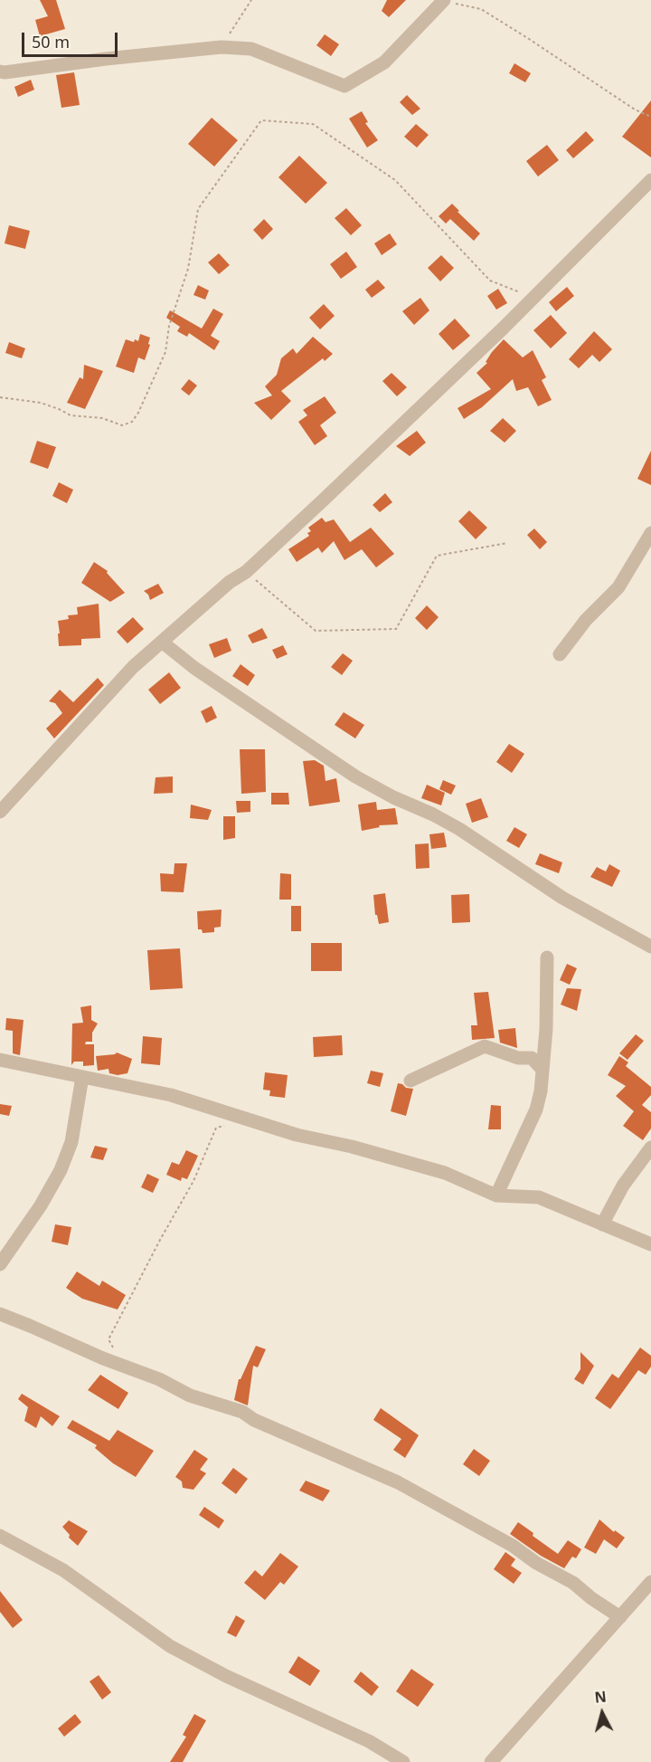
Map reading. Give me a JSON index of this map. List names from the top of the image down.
{
  "scale_bar": "50 m",
  "north": "top"
}
